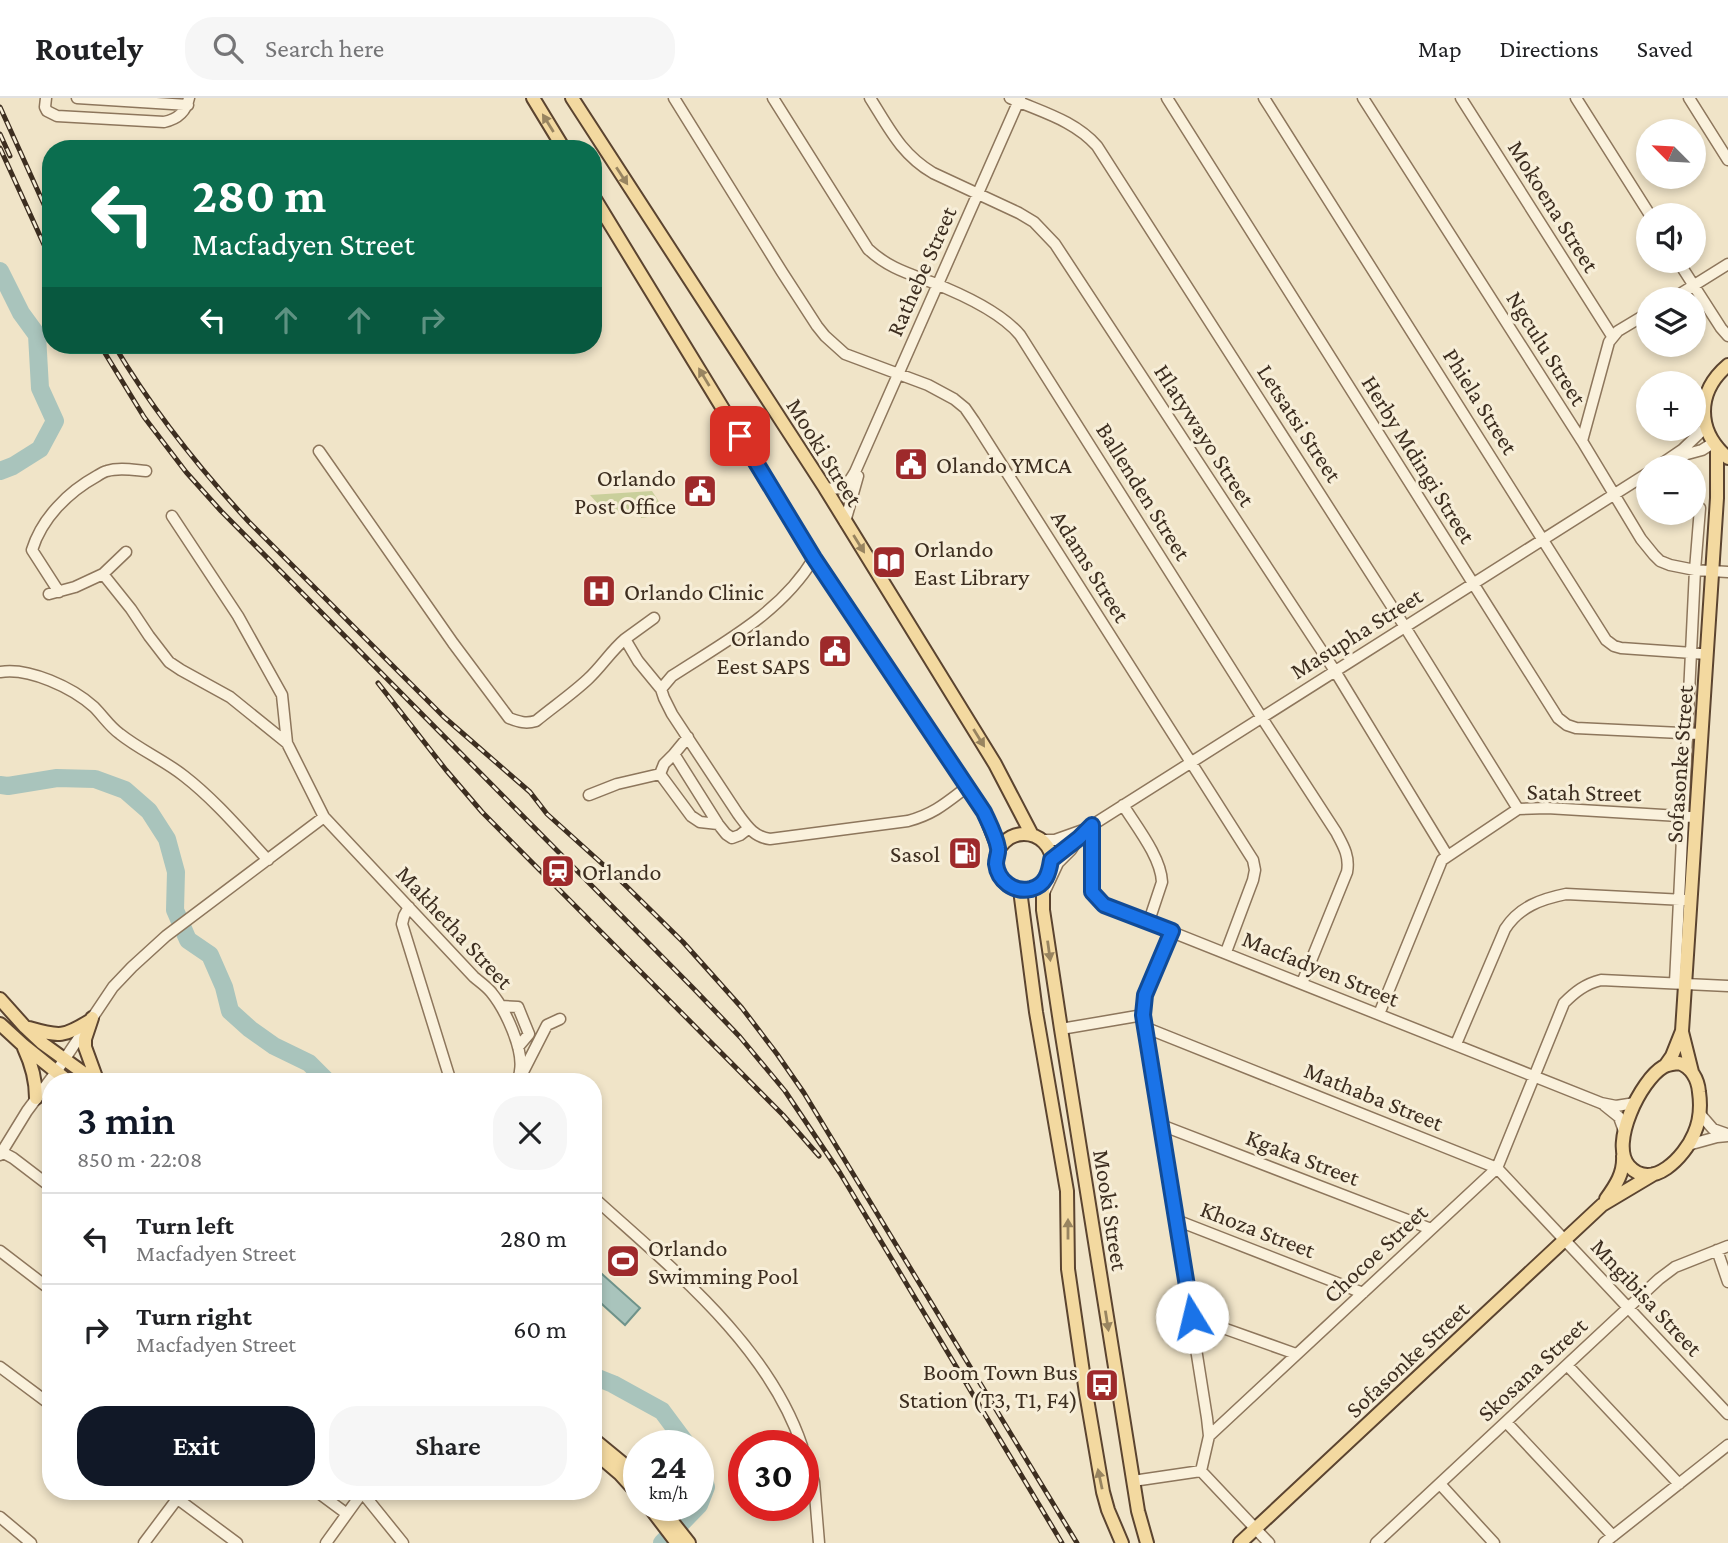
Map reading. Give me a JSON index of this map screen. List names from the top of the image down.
{
  "streets": {
    "main road": ["Mooki Street", "Sofasonke Street"],
    "street": [
      "Mokoena Street",
      "Rathebe Street",
      "Ngculu Street",
      "Phiela Street",
      "Letsatsi Street",
      "Hlatywayo Street",
      "Herby Mdingi Street",
      "Ballenden Street",
      "Adams Street",
      "Masupha Street",
      "Satah Street",
      "Makhetha Street",
      "Macfadyen Street",
      "Mathaba Street",
      "Kgaka Street",
      "Khoza Street",
      "Chocoe Street",
      "Mngibisa Street",
      "Skosana Street"
    ]
  },
  "crossings": [
    ["Rathebe Street", "Letsatsi Street"],
    ["Rathebe Street", "Hlatywayo Street"],
    ["Rathebe Street", "Mooki Street"],
    ["Rathebe Street", "Ballenden Street"],
    ["Rathebe Street", "Adams Street"],
    ["Ngculu Street", "Masupha Street"],
    ["Ngculu Street", "Sofasonke Street"],
    ["Phiela Street", "Masupha Street"],
    ["Phiela Street", "Sofasonke Street"],
    ["Letsatsi Street", "Masupha Street"],
    ["Letsatsi Street", "Satah Street"],
    ["Hlatywayo Street", "Masupha Street"],
    ["Hlatywayo Street", "Satah Street"],
    ["Mooki Street", "Masupha Street"],
    ["Herby Mdingi Street", "Masupha Street"],
    ["Herby Mdingi Street", "Sofasonke Street"],
    ["Ballenden Street", "Masupha Street"],
    ["Ballenden Street", "Macfadyen Street"],
    ["Adams Street", "Masupha Street"],
    ["Adams Street", "Macfadyen Street"],
    ["Masupha Street", "Macfadyen Street"],
    ["Sofasonke Street", "Satah Street"],
    ["Sofasonke Street", "Macfadyen Street"],
    ["Sofasonke Street", "Mathaba Street"],
    ["Sofasonke Street", "Chocoe Street"],
    ["Sofasonke Street", "Mngibisa Street"],
    ["Satah Street", "Macfadyen Street"],
    ["Macfadyen Street", "Chocoe Street"],
    ["Mathaba Street", "Chocoe Street"],
    ["Mathaba Street", "Mngibisa Street"],
    ["Kgaka Street", "Chocoe Street"],
    ["Khoza Street", "Chocoe Street"],
    ["Mngibisa Street", "Skosana Street"]
  ],
  "places": {
    "public building": ["Olando YMCA", "Orlando Post Office", "Orlando Eest SAPS"],
    "library": ["Orlando East Library"],
    "hospital": ["Orlando Clinic"],
    "fuel station": ["Sasol"],
    "station": ["Orlando"],
    "sports": ["Orlando Swimming Pool"],
    "bus stop": ["Boom Town Bus Station (T3, T1, F4)"]
  },
  "north": "top left",
  "page": {
    "header": "Routely",
    "search": "Search here",
    "nav": ["Map", "Directions", "Saved"],
    "map_buttons": ["+", "−"],
    "turn": ["280 m", "Macfadyen Street"],
    "heading": ["3 min", "850 m · 22:08"],
    "list": [
      {
        "name": "Turn left",
        "note": "Macfadyen Street",
        "value": "280 m"
      },
      {
        "name": "Turn right",
        "note": "Macfadyen Street",
        "value": "60 m"
      }
    ],
    "buttons": ["Exit", "Share"],
    "speed": "24 km/h",
    "limit": "30"
  }
}
